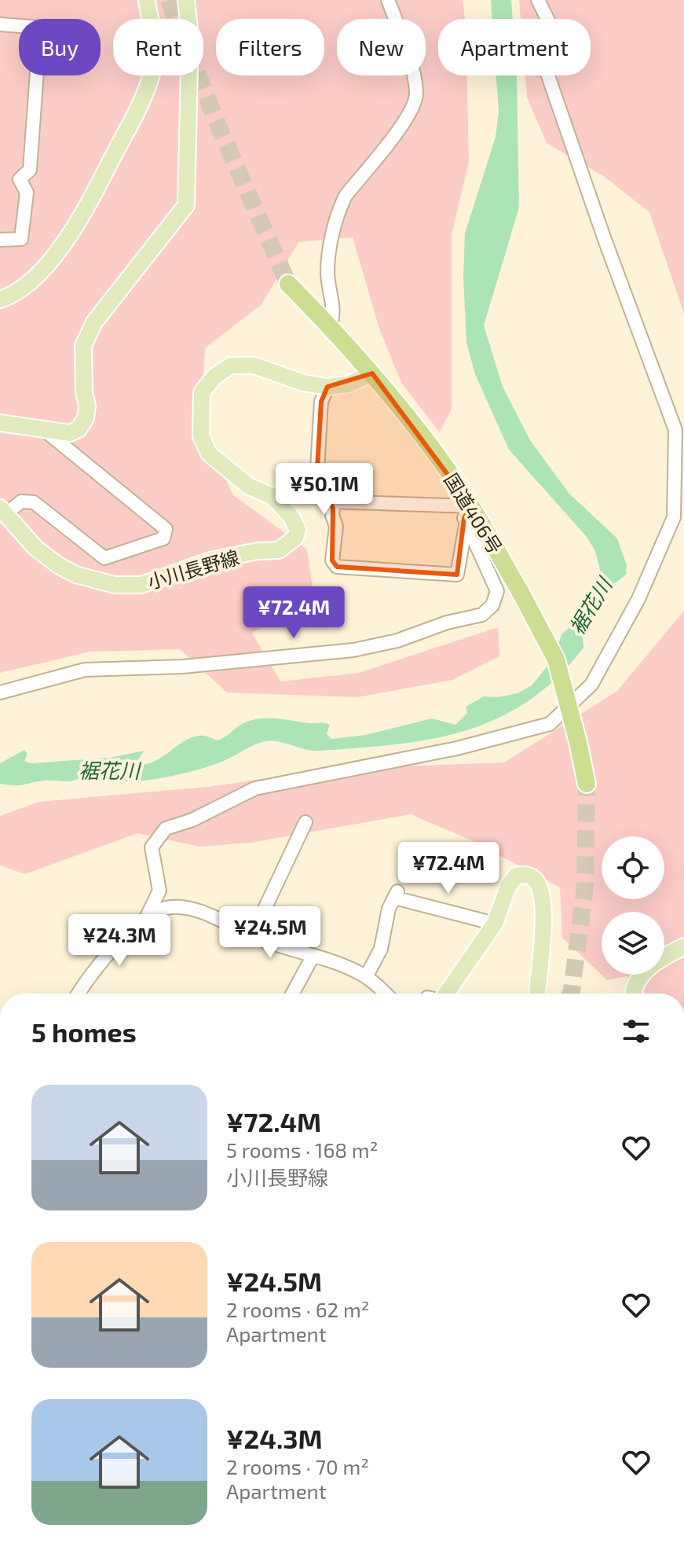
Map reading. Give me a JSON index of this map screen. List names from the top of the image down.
{
  "streets": {
    "highway": ["国道406号"],
    "main road": ["小川長野線"]
  },
  "crossings": [
    ["国道406号", "小川長野線"]
  ],
  "water": ["裾花川"],
  "page": {
    "chip": [
      "Buy",
      "Rent",
      "Filters",
      "New",
      "Apartment"
    ],
    "price": [
      "¥50.1M",
      "¥72.4M",
      "¥72.4M",
      "¥24.5M",
      "¥24.3M"
    ],
    "heading": "5 homes",
    "list": [
      {
        "name": "¥72.4M",
        "note": "5 rooms · 168 m² · 小川長野線"
      },
      {
        "name": "¥24.5M",
        "note": "2 rooms · 62 m² · Apartment"
      },
      {
        "name": "¥24.3M",
        "note": "2 rooms · 70 m² · Apartment"
      }
    ]
  }
}
